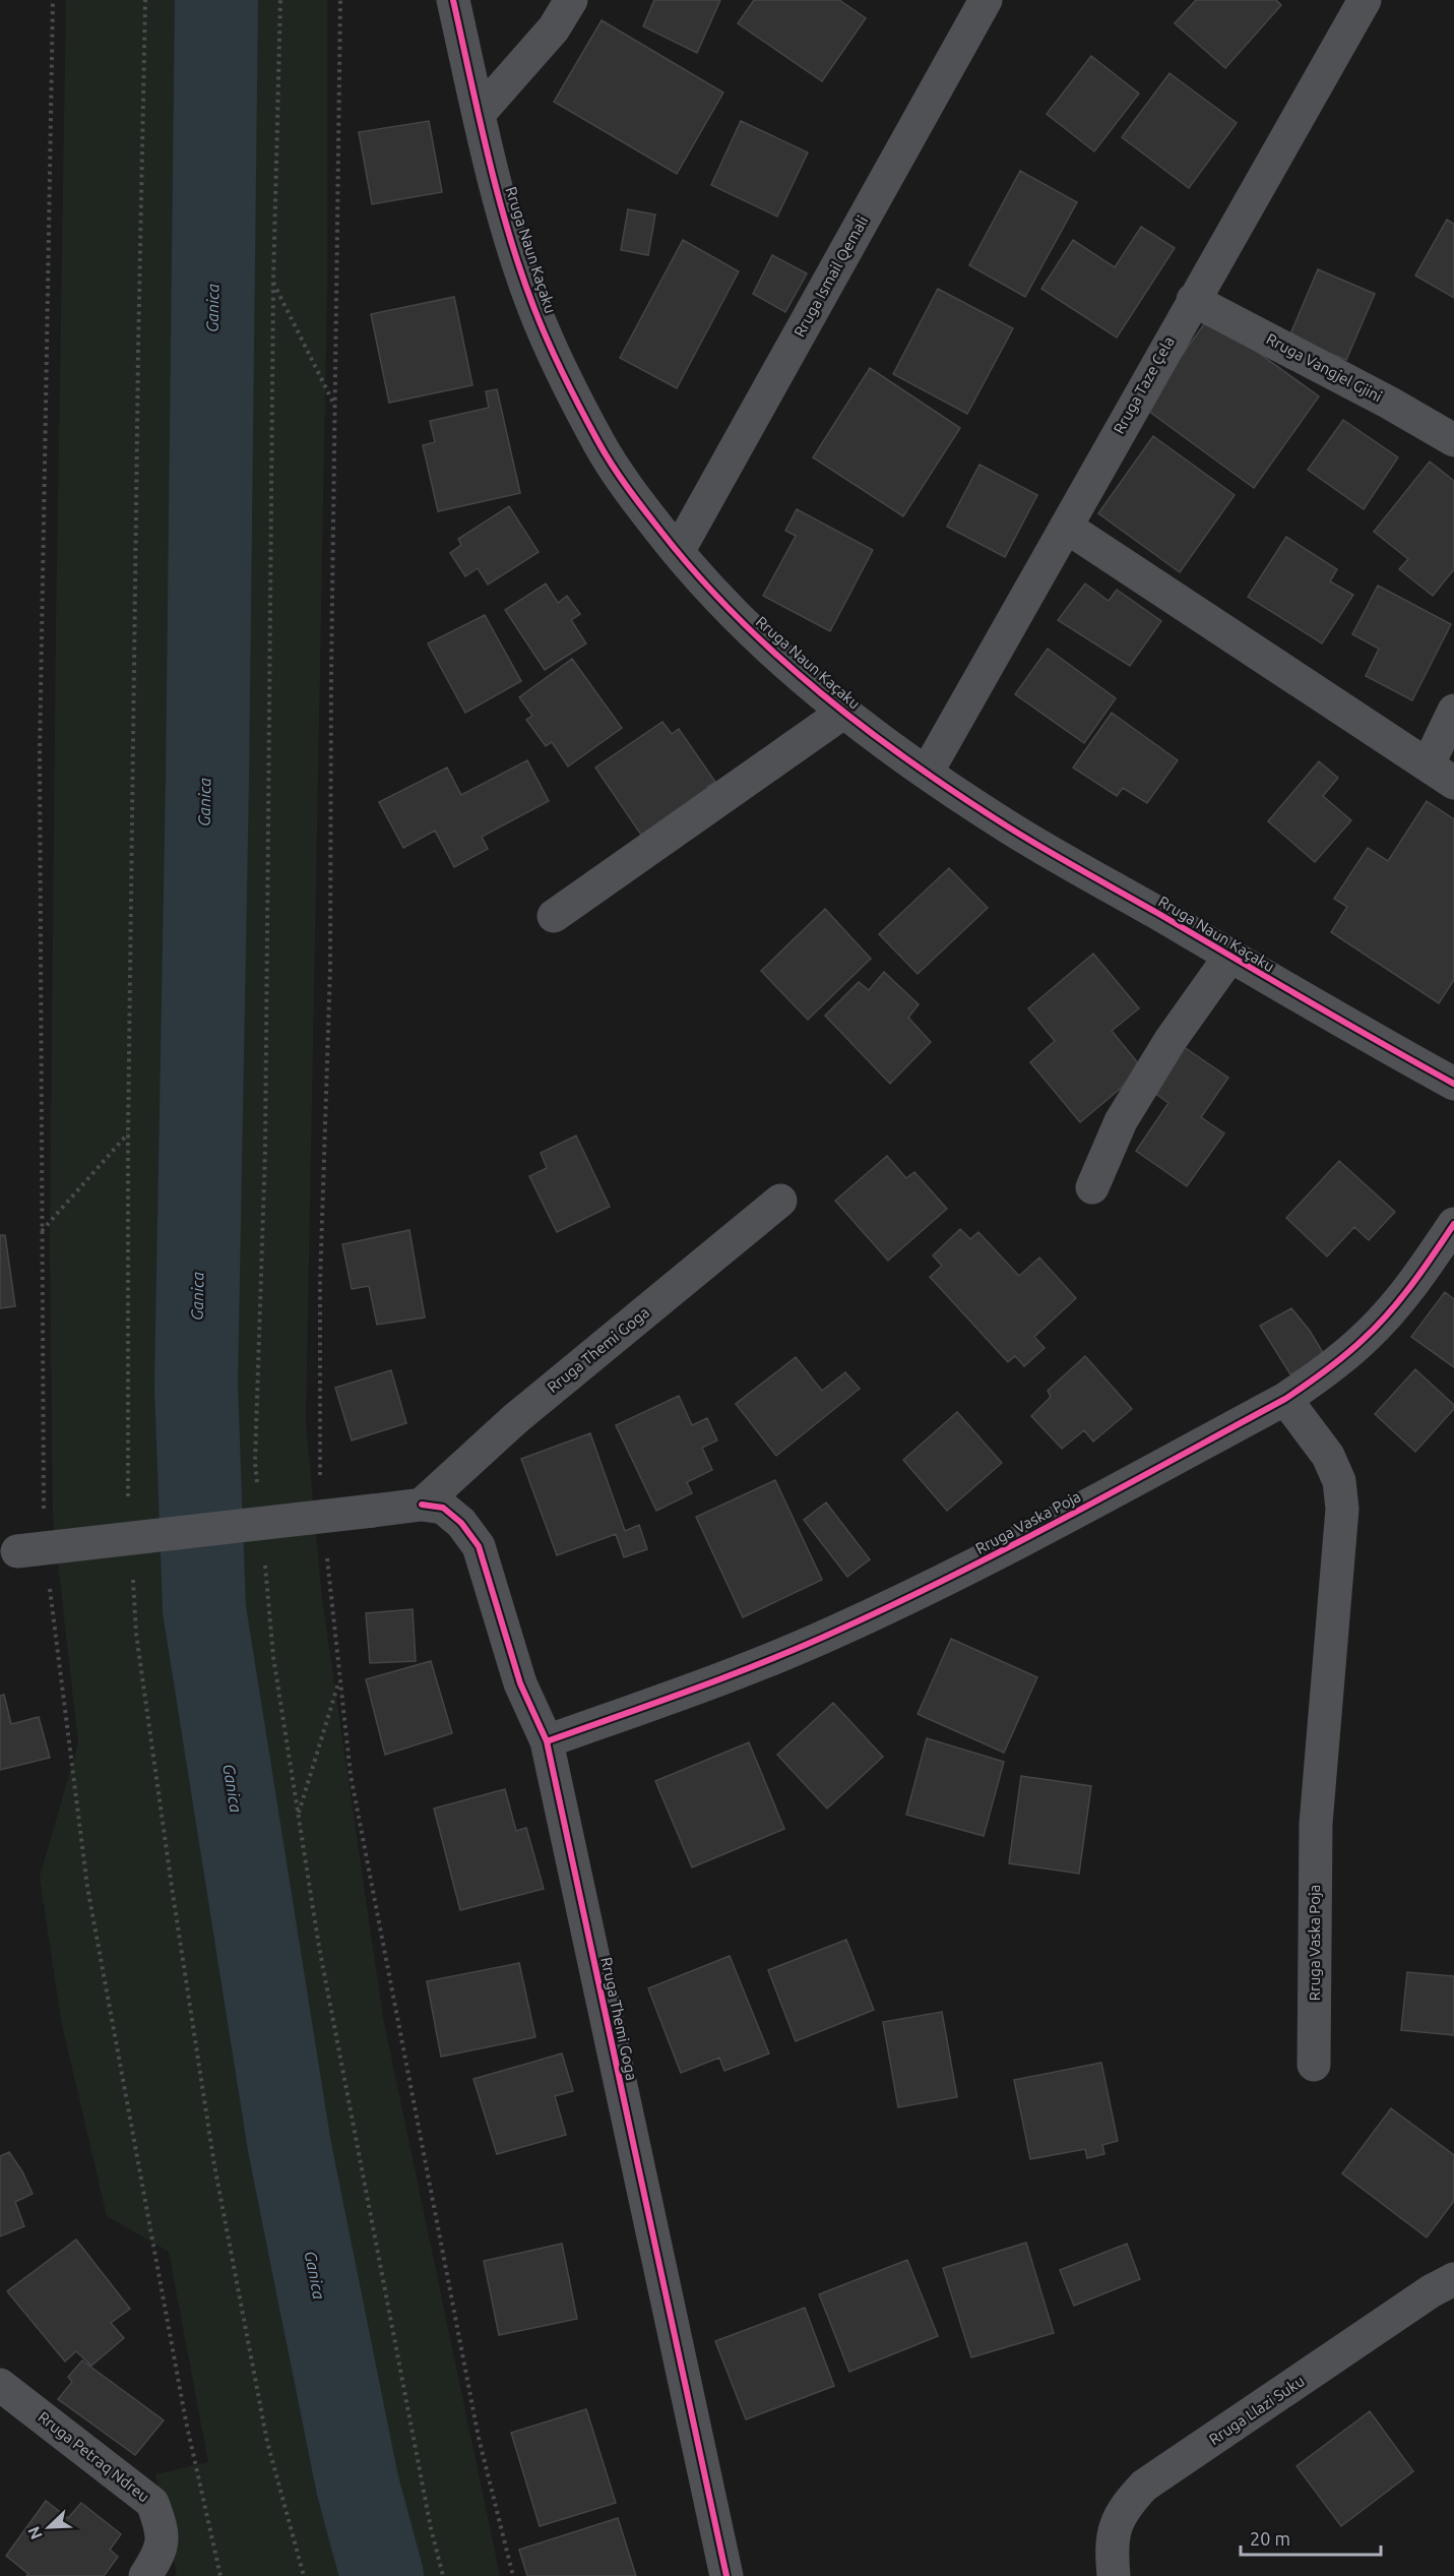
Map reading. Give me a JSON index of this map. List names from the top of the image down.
{
  "streets": {
    "street": [
      "Rruga Naun Kaçaku",
      "Rruga Ismail Qemali",
      "Rruga Vangjel Gjini",
      "Rruga Taze Çela",
      "Rruga Themi Goga",
      "Rruga Vaska Poja",
      "Rruga Llazi Suku",
      "Rruga Petraq Ndreu"
    ]
  },
  "crossings": [
    ["Rruga Naun Kaçaku", "Rruga Ismail Qemali"],
    ["Rruga Naun Kaçaku", "Rruga Taze Çela"],
    ["Rruga Vangjel Gjini", "Rruga Taze Çela"],
    ["Rruga Themi Goga", "Rruga Vaska Poja"]
  ],
  "water": ["Ganica"],
  "scale_bar": "20 m",
  "north": "bottom left"
}
